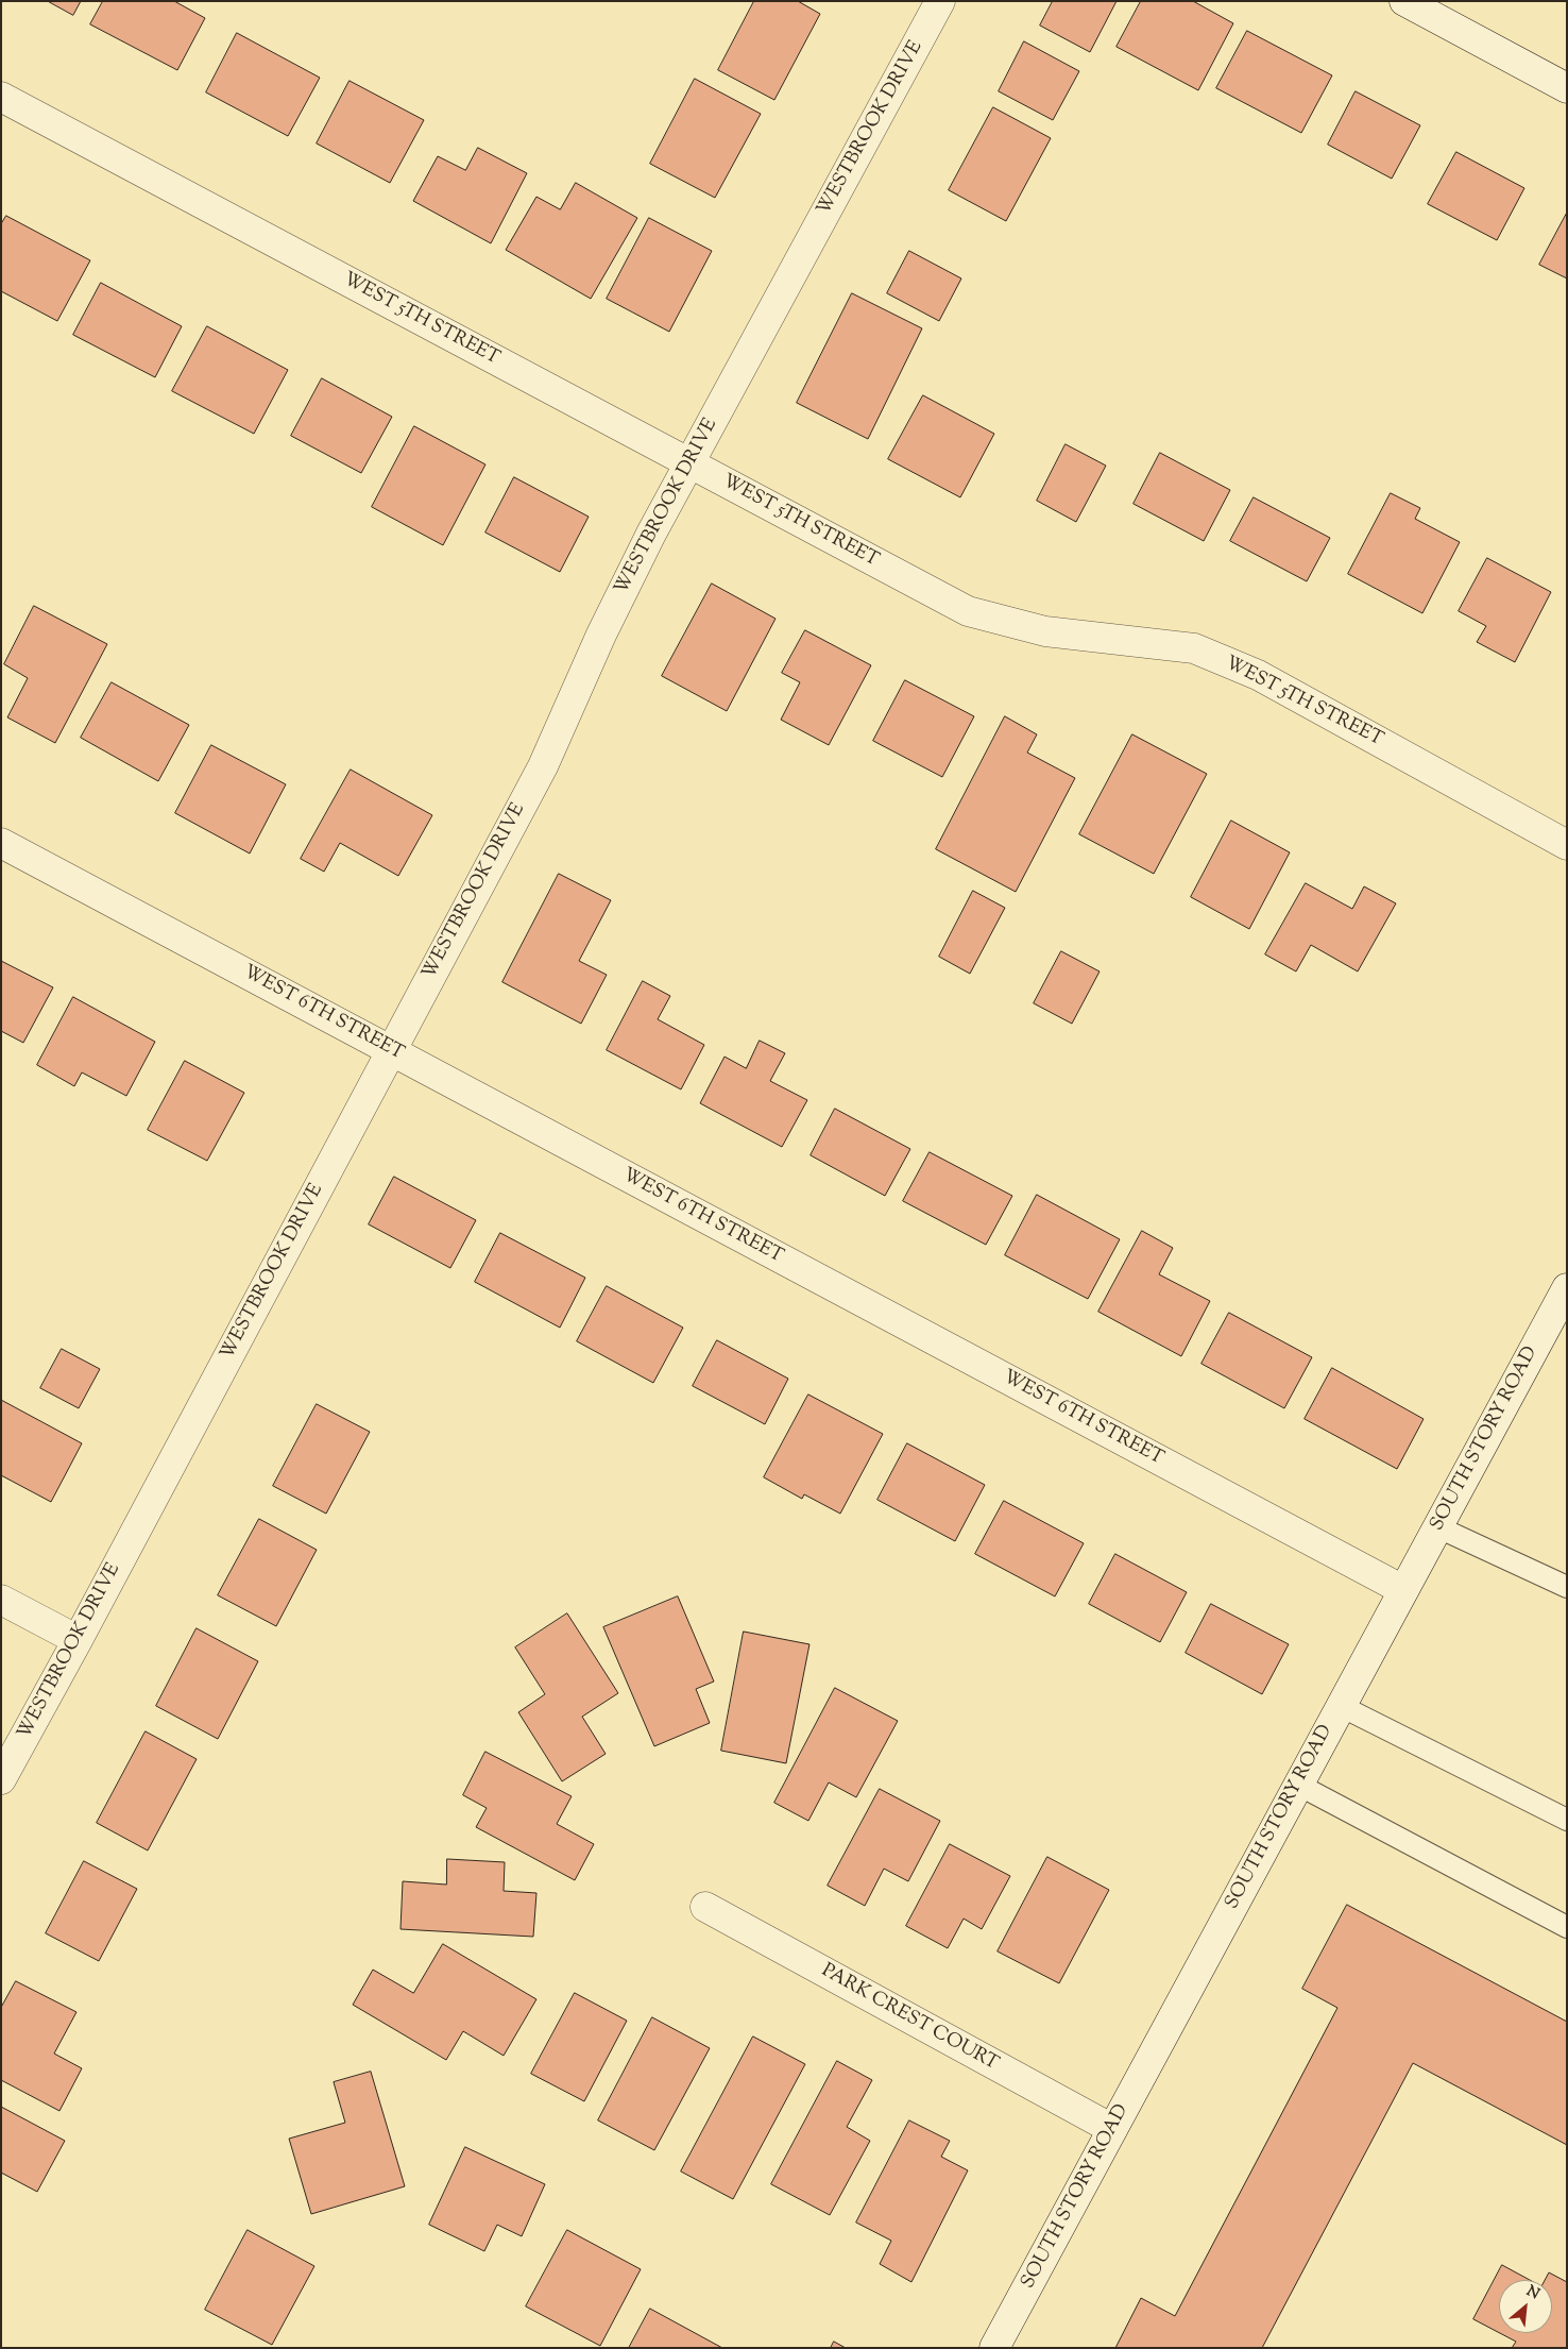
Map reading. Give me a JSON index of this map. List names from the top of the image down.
{
  "streets": {
    "street": [
      "WESTBROOK DRIVE",
      "WEST 5TH STREET",
      "WEST 6TH STREET",
      "SOUTH STORY ROAD",
      "PARK CREST COURT"
    ]
  },
  "crossings": [
    ["WESTBROOK DRIVE", "WEST 5TH STREET"],
    ["WESTBROOK DRIVE", "WEST 6TH STREET"],
    ["WEST 6TH STREET", "SOUTH STORY ROAD"],
    ["SOUTH STORY ROAD", "PARK CREST COURT"]
  ],
  "north": "top right"
}
